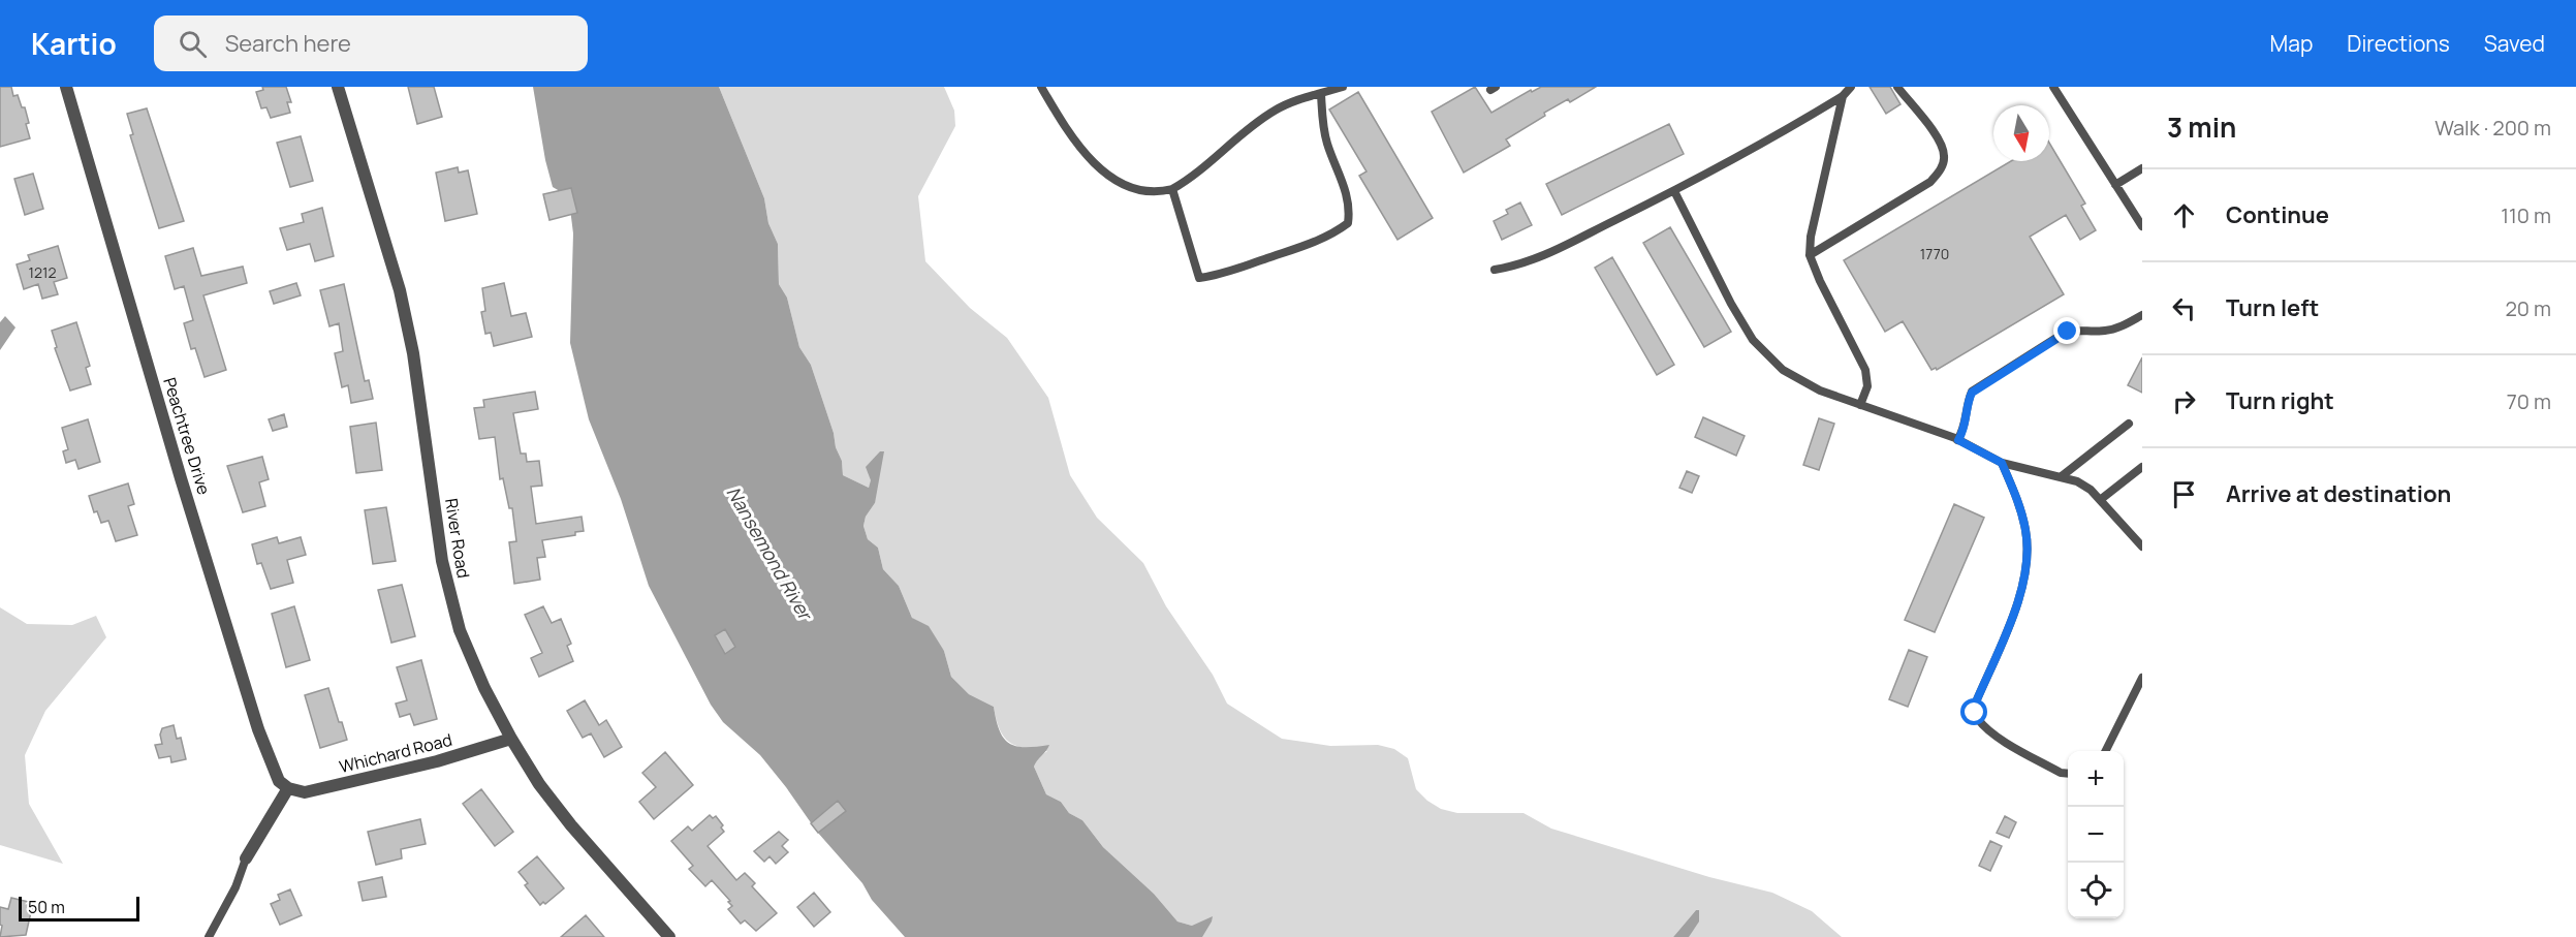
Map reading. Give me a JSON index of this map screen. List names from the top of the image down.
{
  "streets": {
    "street": ["Peachtree Drive", "River Road", "Whichard Road"]
  },
  "crossings": [
    ["Peachtree Drive", "Whichard Road"],
    ["River Road", "Whichard Road"]
  ],
  "water": ["Nansemond River"],
  "house_numbers": ["1770", "1212"],
  "scale_bar": "50 m",
  "north": "bottom",
  "page": {
    "header": "Kartio",
    "search": "Search here",
    "nav": ["Map", "Directions", "Saved"],
    "heading": ["3 min", "Walk · 200 m"],
    "list": [
      ["Continue", "110 m"],
      ["Turn left", "20 m"],
      ["Turn right", "70 m"],
      "Arrive at destination"
    ],
    "map_buttons": ["+", "−"],
    "scale": "50 m"
  }
}
